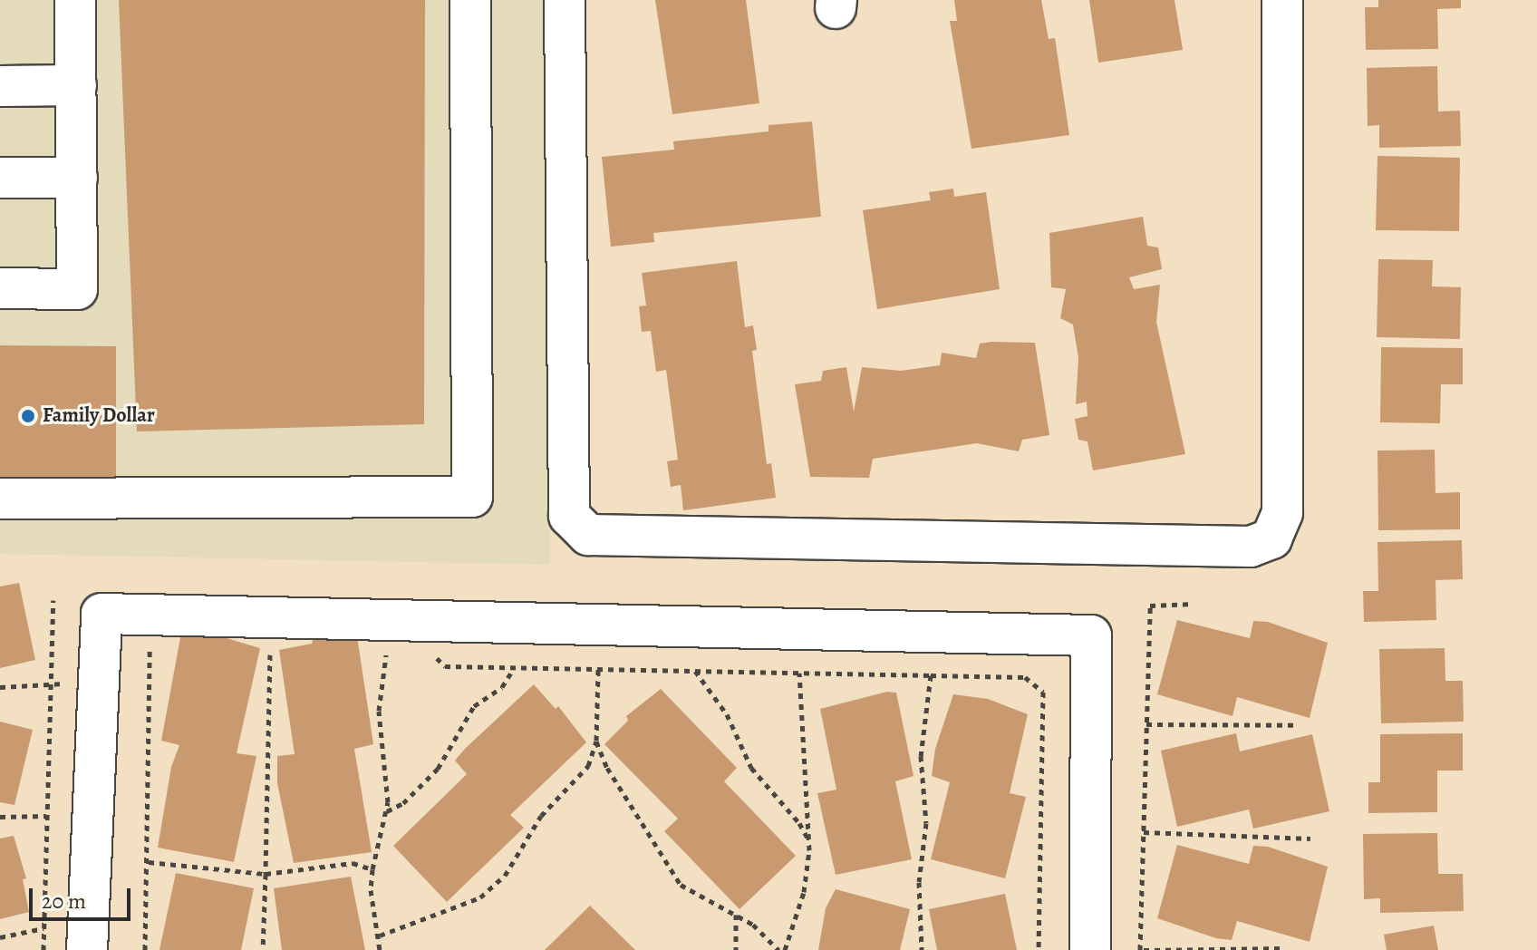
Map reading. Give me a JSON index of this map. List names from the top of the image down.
{
  "places": ["Family Dollar"],
  "scale_bar": "20 m"
}
